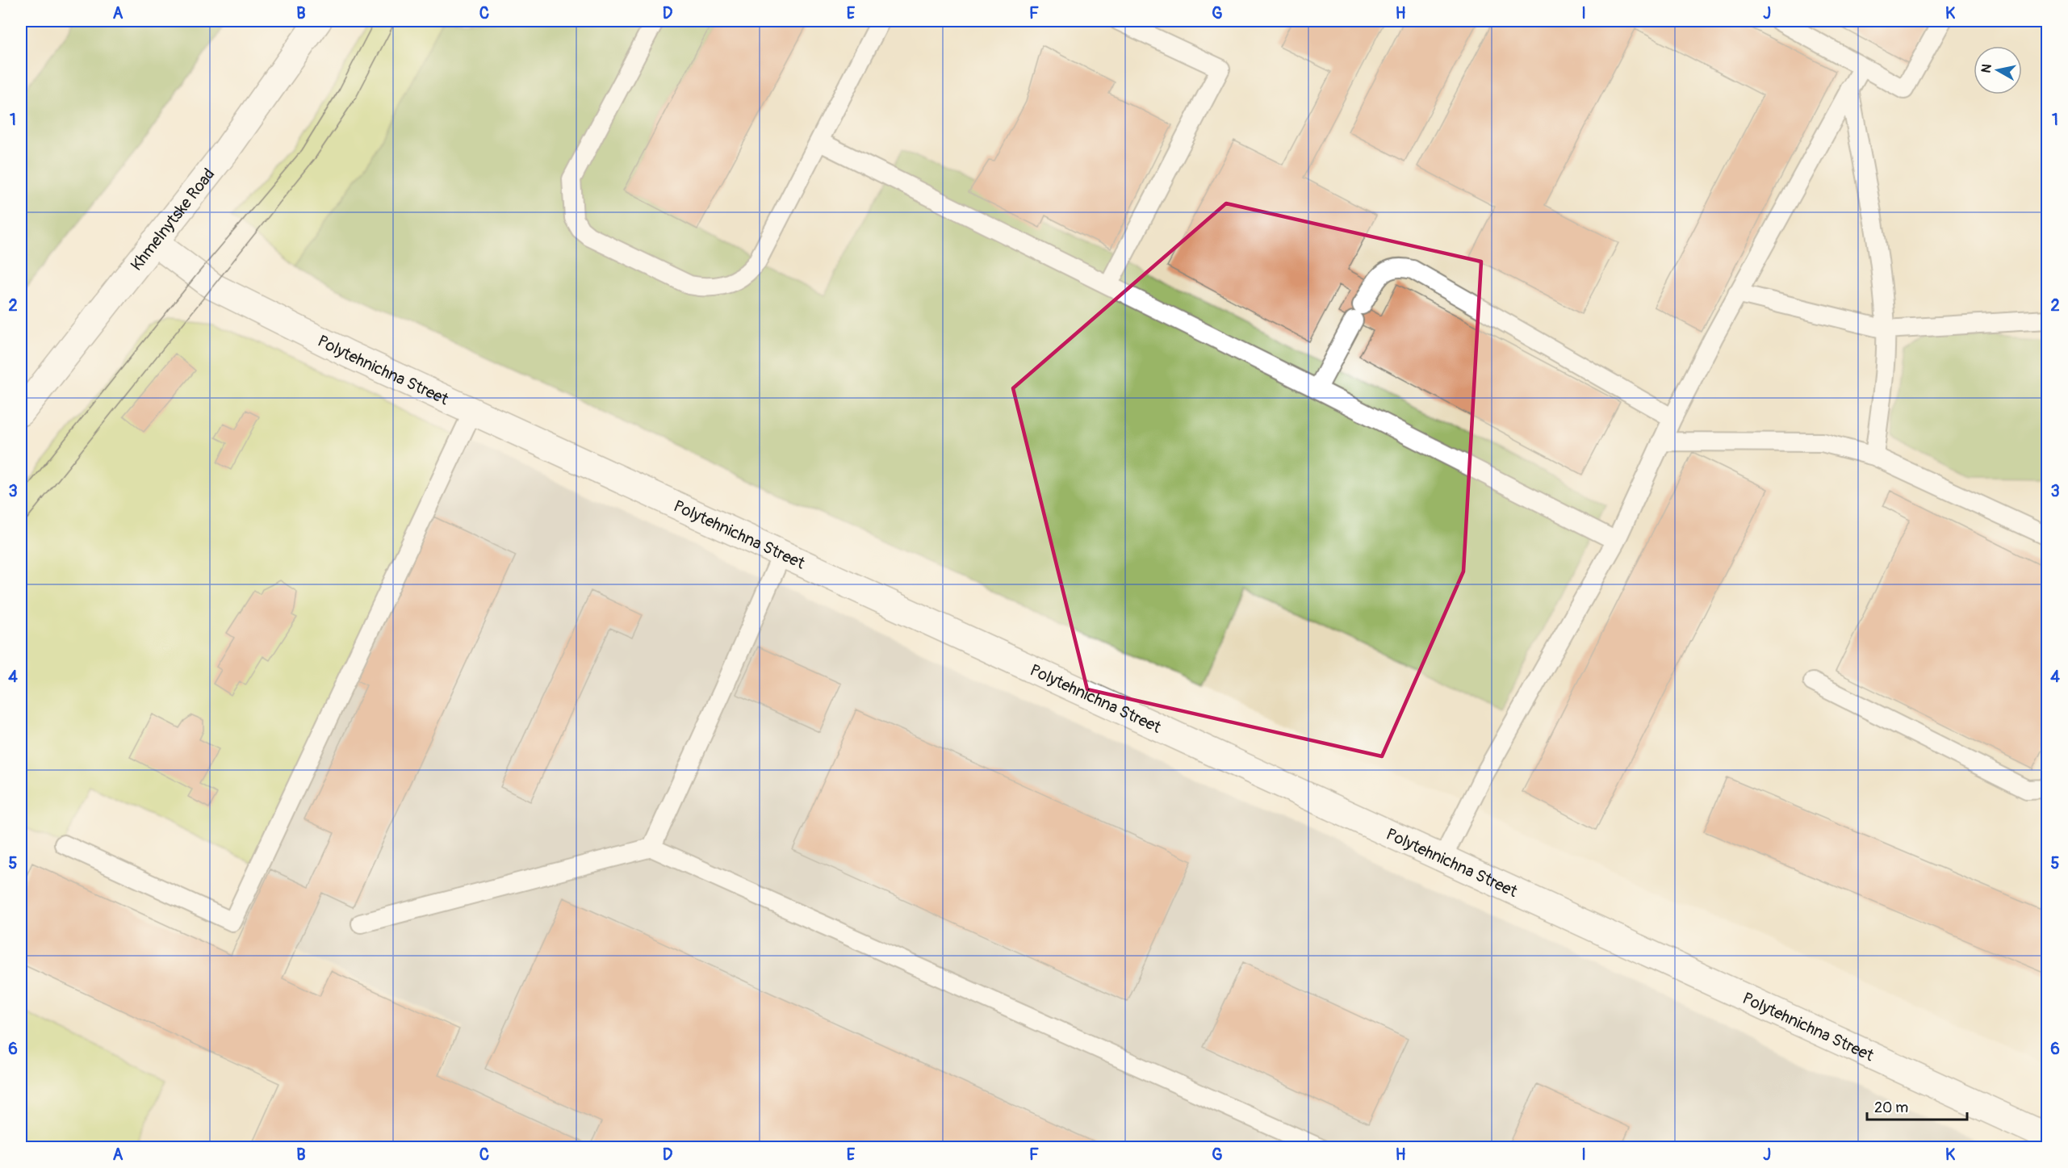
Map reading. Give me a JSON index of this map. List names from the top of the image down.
{
  "streets": {
    "street": ["Khmelnytske Road", "Polytehnichna Street"]
  },
  "crossings": [
    ["Khmelnytske Road", "Polytehnichna Street"]
  ],
  "scale_bar": "20 m",
  "north": "left",
  "grid": {
    "columns": [
      "A",
      "B",
      "C",
      "D",
      "E",
      "F",
      "G",
      "H",
      "I",
      "J",
      "K"
    ],
    "rows": [
      "1",
      "2",
      "3",
      "4",
      "5",
      "6"
    ]
  }
}
